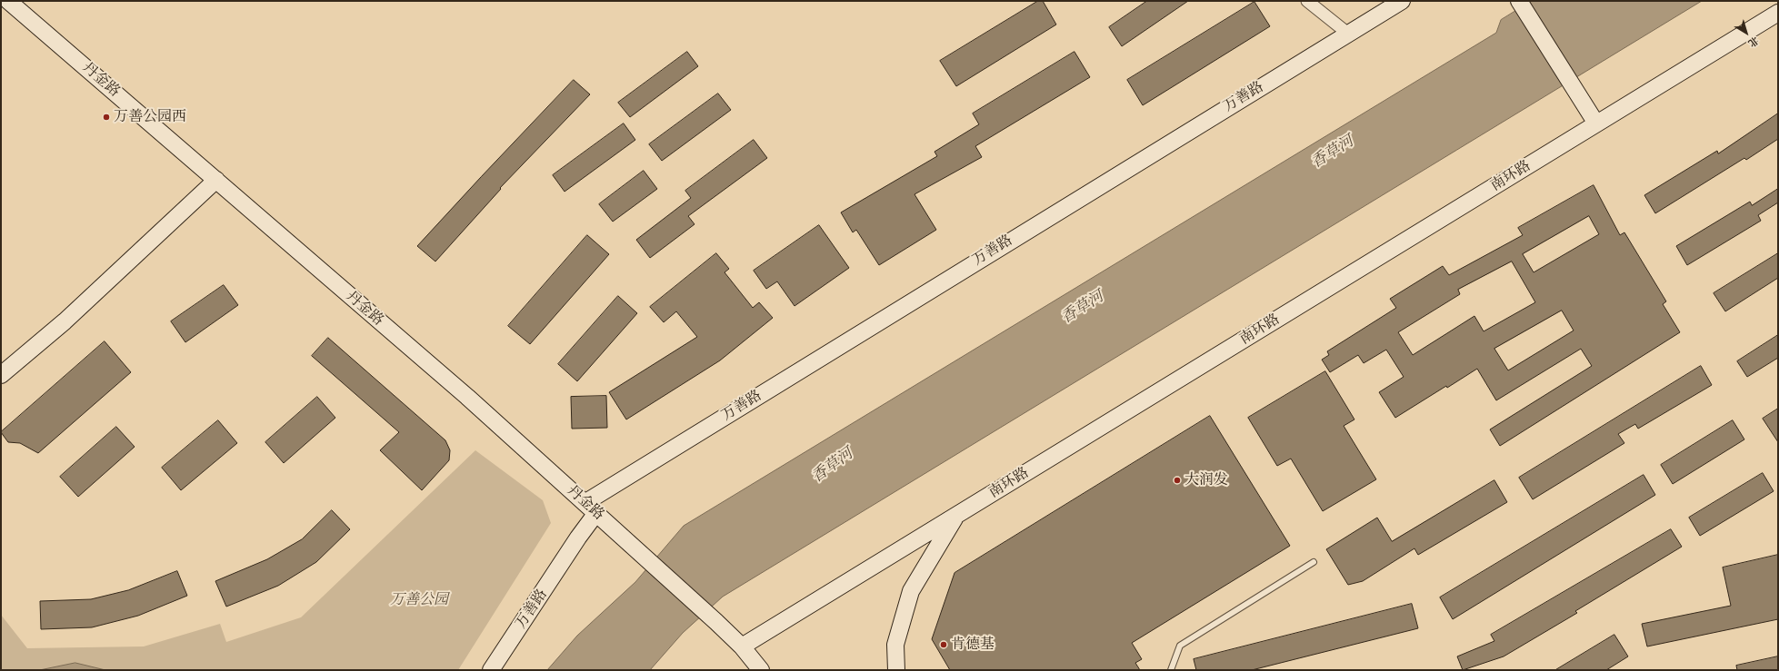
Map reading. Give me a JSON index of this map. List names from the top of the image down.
{
  "streets": {
    "main road": ["丹金路", "万善路", "南环路"]
  },
  "crossings": [
    ["丹金路", "万善路"],
    ["丹金路", "南环路"]
  ],
  "water": ["香草河"],
  "parks": ["万善公园"],
  "places": ["万善公园西", "大润发", "肯德基"],
  "north": "bottom right"
}
